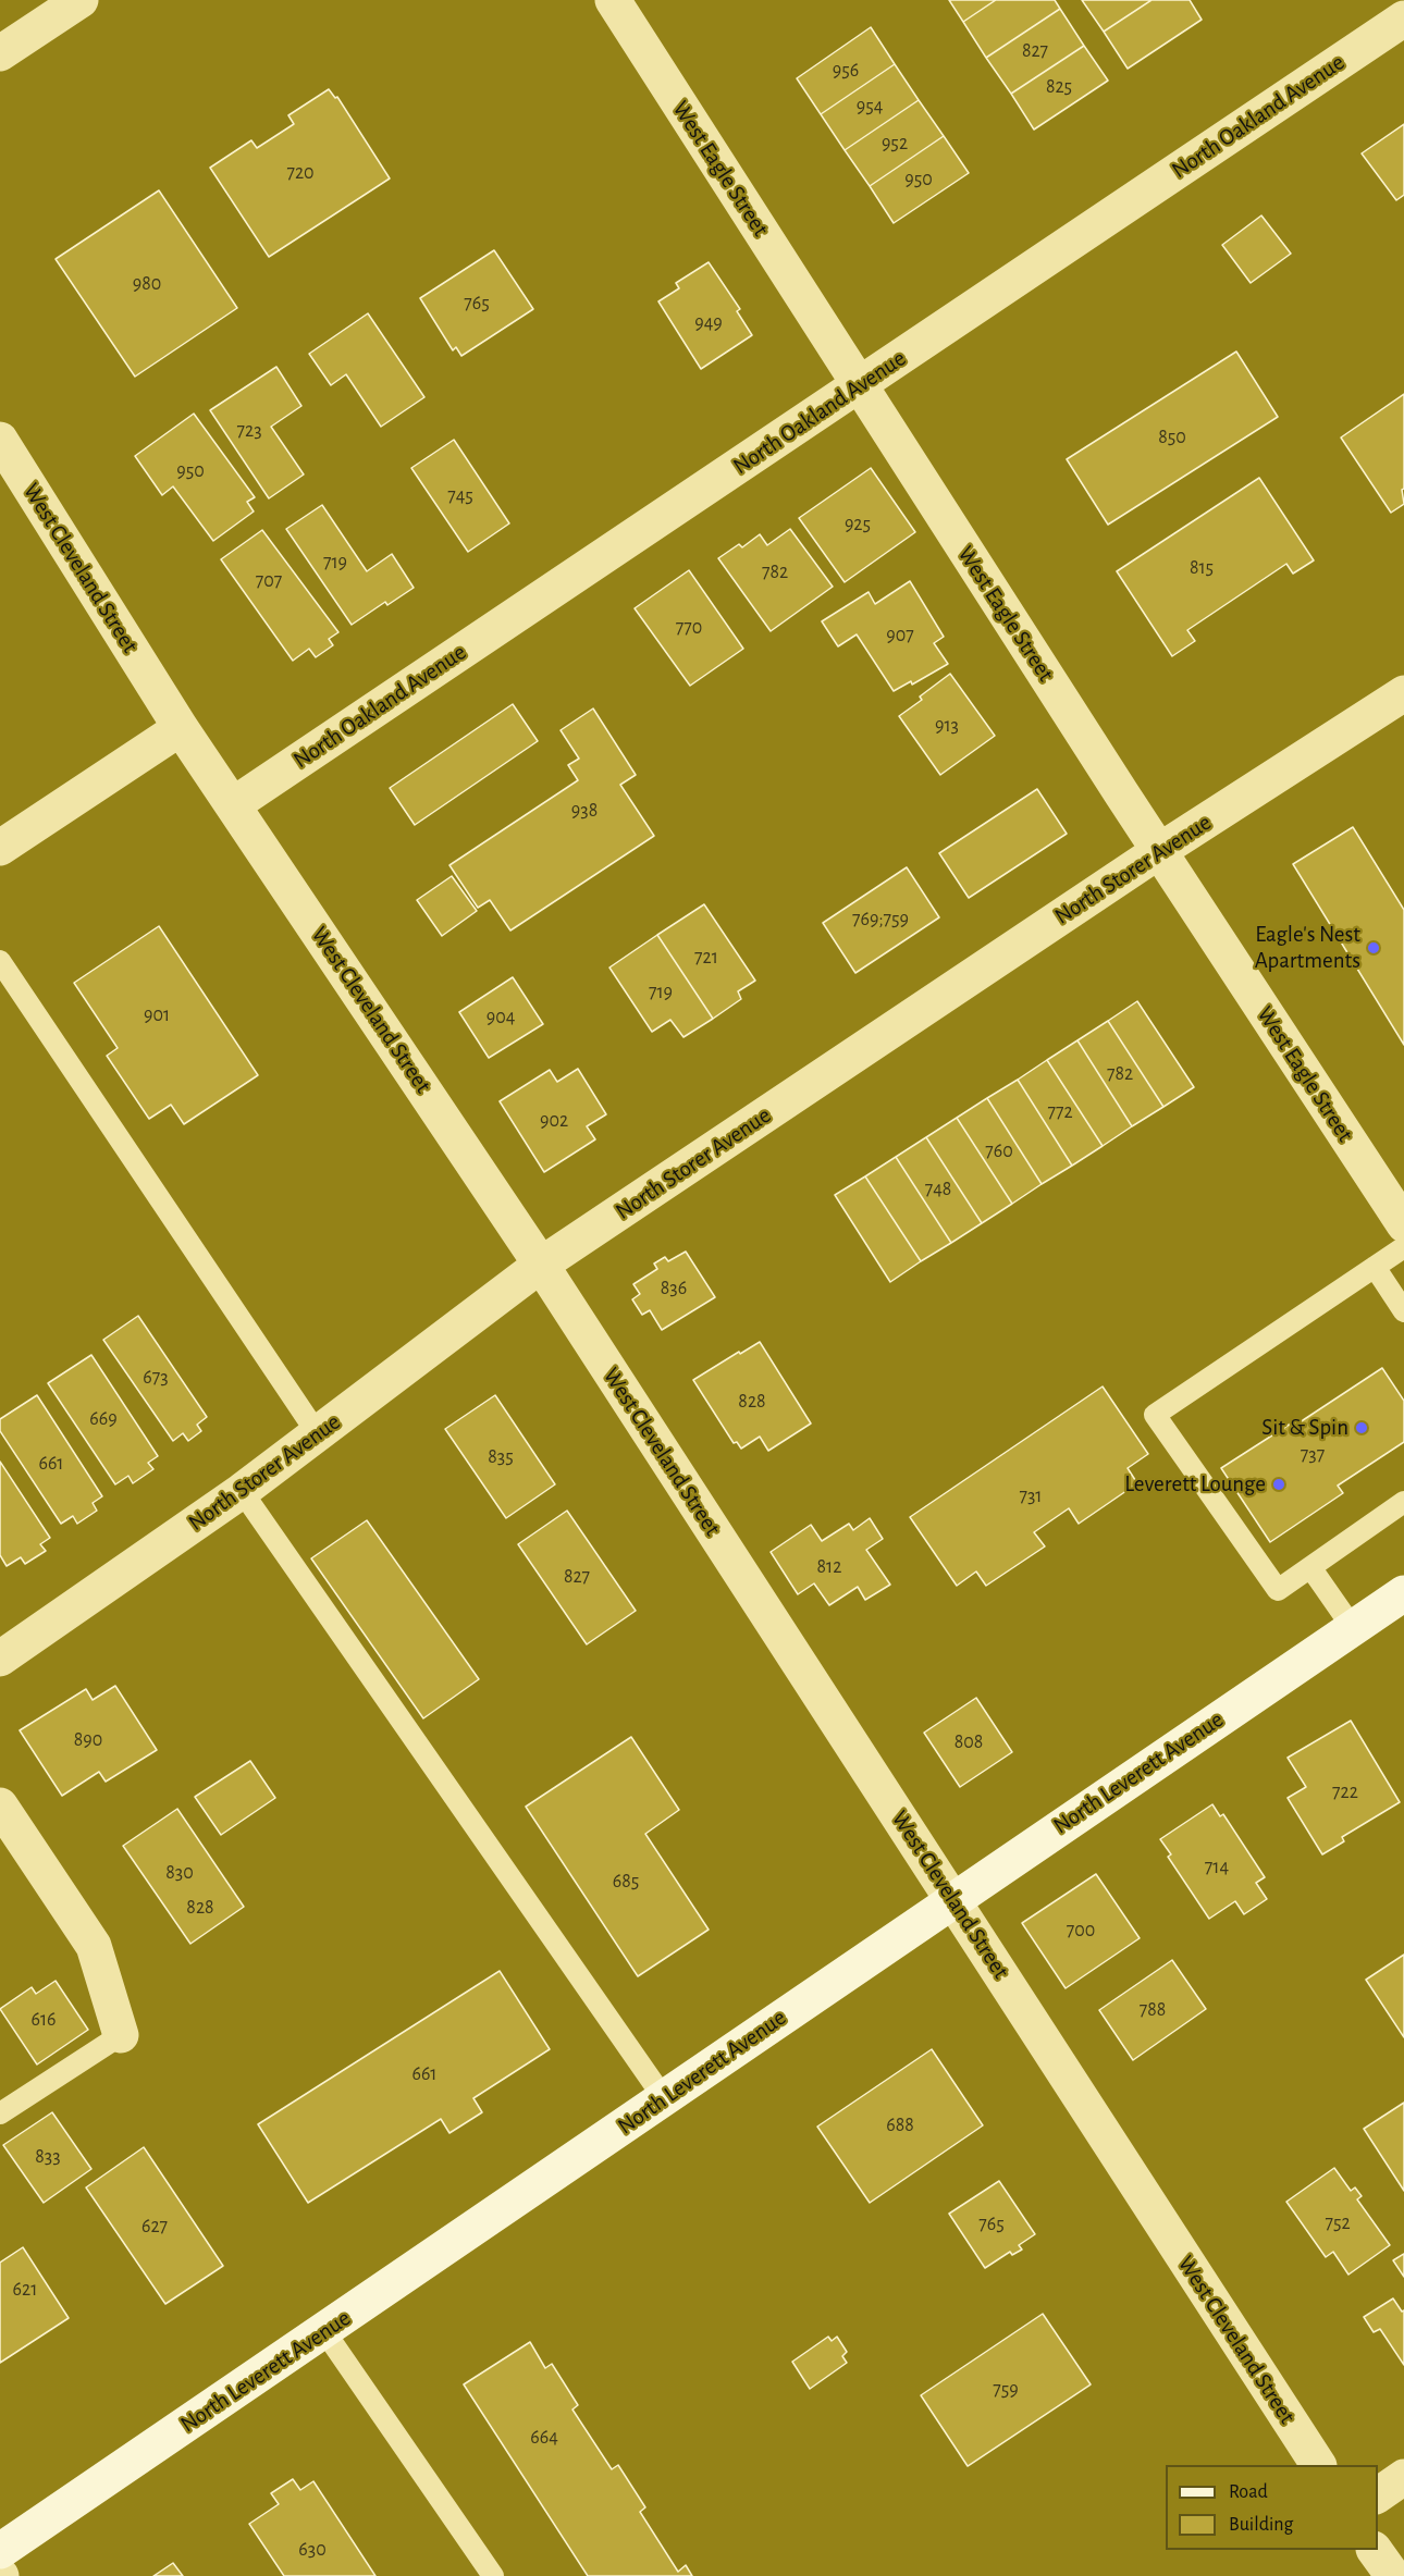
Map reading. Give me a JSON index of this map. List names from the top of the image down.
{
  "streets": {
    "street": [
      "North Oakland Avenue",
      "West Eagle Street",
      "West Cleveland Street",
      "North Storer Avenue",
      "North Leverett Avenue"
    ]
  },
  "crossings": [
    ["North Oakland Avenue", "West Eagle Street"],
    ["North Oakland Avenue", "West Cleveland Street"],
    ["West Eagle Street", "North Storer Avenue"],
    ["West Cleveland Street", "North Storer Avenue"],
    ["West Cleveland Street", "North Leverett Avenue"]
  ],
  "places": ["Eagle's Nest Apartments", "Sit & Spin", "Leverett Lounge"],
  "house_numbers": [
    "827",
    "956",
    "825",
    "954",
    "952",
    "720",
    "950",
    "980",
    "765",
    "949",
    "723",
    "850",
    "950",
    "745",
    "925",
    "719",
    "815",
    "782",
    "707",
    "770",
    "907",
    "913",
    "938",
    "769;759",
    "721",
    "719",
    "901",
    "904",
    "782",
    "772",
    "902",
    "760",
    "748",
    "836",
    "673",
    "828",
    "669",
    "737",
    "835",
    "661",
    "731",
    "812",
    "827",
    "890",
    "808",
    "722",
    "714",
    "830",
    "685",
    "828",
    "700",
    "788",
    "616",
    "661",
    "688",
    "833",
    "752",
    "765",
    "627",
    "621",
    "759",
    "664",
    "630"
  ],
  "legend": ["Road", "Building"]
}
